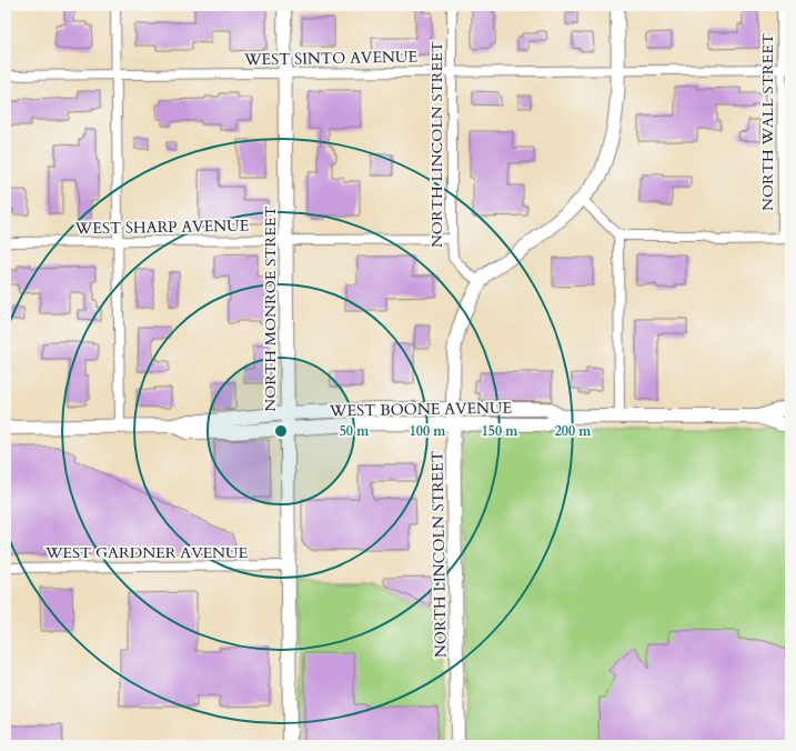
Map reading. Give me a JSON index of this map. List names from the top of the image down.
{
  "streets": {
    "main road": ["NORTH LINCOLN STREET", "NORTH MONROE STREET", "WEST BOONE AVENUE"],
    "street": [
      "WEST SINTO AVENUE",
      "NORTH WALL STREET",
      "WEST SHARP AVENUE",
      "WEST GARDNER AVENUE"
    ]
  },
  "crossings": [
    ["WEST SINTO AVENUE", "NORTH WALL STREET"],
    ["WEST SINTO AVENUE", "NORTH LINCOLN STREET"],
    ["WEST SINTO AVENUE", "NORTH MONROE STREET"],
    ["NORTH LINCOLN STREET", "WEST SHARP AVENUE"],
    ["NORTH LINCOLN STREET", "WEST BOONE AVENUE"],
    ["WEST SHARP AVENUE", "NORTH MONROE STREET"],
    ["NORTH MONROE STREET", "WEST BOONE AVENUE"],
    ["NORTH MONROE STREET", "WEST GARDNER AVENUE"]
  ],
  "rings": [
    "50 m",
    "100 m",
    "150 m",
    "200 m"
  ]
}
